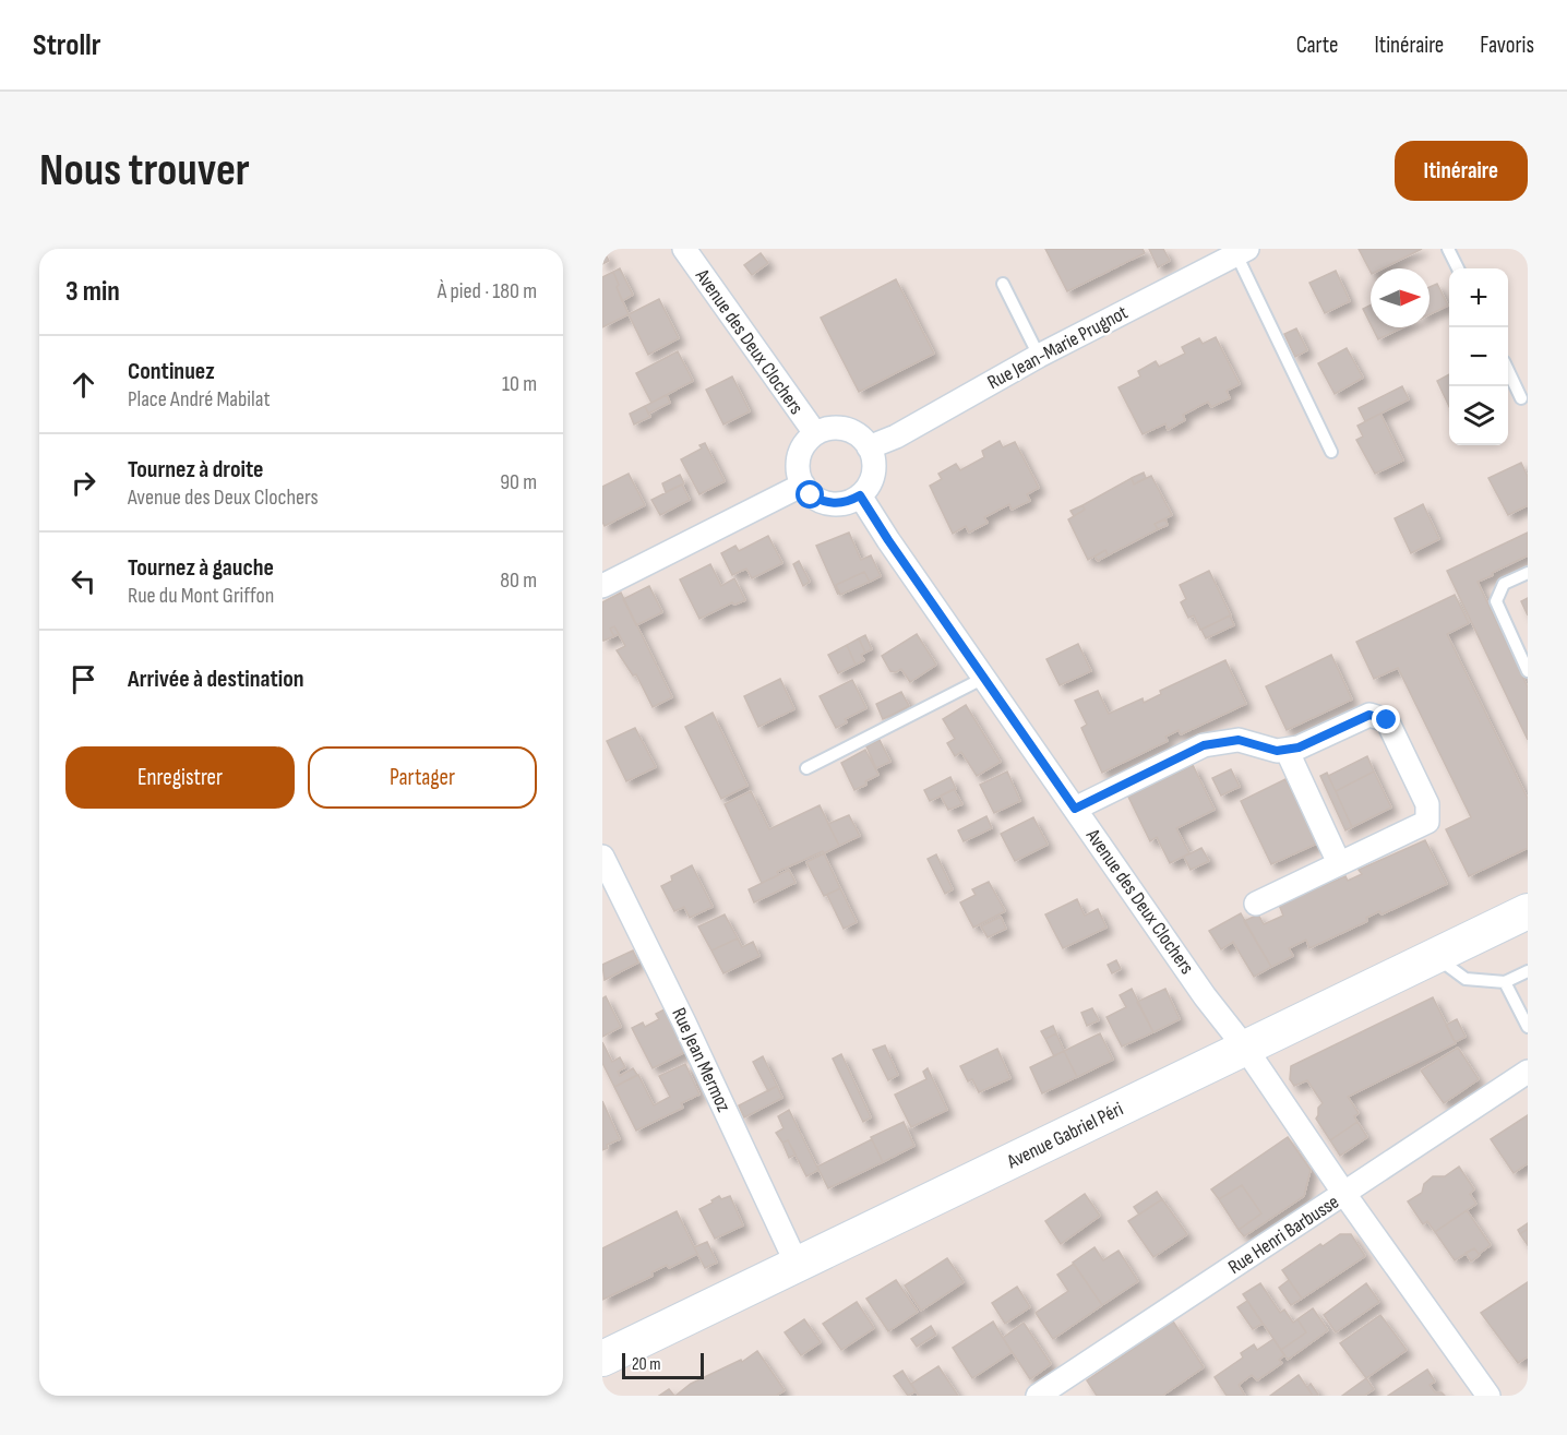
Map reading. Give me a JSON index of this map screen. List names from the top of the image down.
{
  "streets": {
    "street": [
      "Avenue des Deux Clochers",
      "Rue Jean-Marie Prugnot",
      "Rue Jean Mermoz",
      "Avenue Gabriel Péri",
      "Rue Henri Barbusse"
    ]
  },
  "crossings": [
    ["Avenue des Deux Clochers", "Rue Jean-Marie Prugnot"],
    ["Avenue des Deux Clochers", "Avenue Gabriel Péri"],
    ["Avenue des Deux Clochers", "Rue Henri Barbusse"],
    ["Rue Jean Mermoz", "Avenue Gabriel Péri"]
  ],
  "scale_bar": "20 m",
  "north": "right",
  "page": {
    "header": "Strollr",
    "nav": ["Carte", "Itinéraire", "Favoris"],
    "buttons": [
      "Itinéraire",
      ["Enregistrer", "Partager"]
    ],
    "title": "Nous trouver",
    "heading": ["3 min", "À pied · 180 m"],
    "map_buttons": ["+", "−"],
    "list": [
      ["Continuez", "Place André Mabilat", "10 m"],
      ["Tournez à droite", "Avenue des Deux Clochers", "90 m"],
      ["Tournez à gauche", "Rue du Mont Griffon", "80 m"],
      "Arrivée à destination"
    ],
    "scale": "20 m"
  }
}
